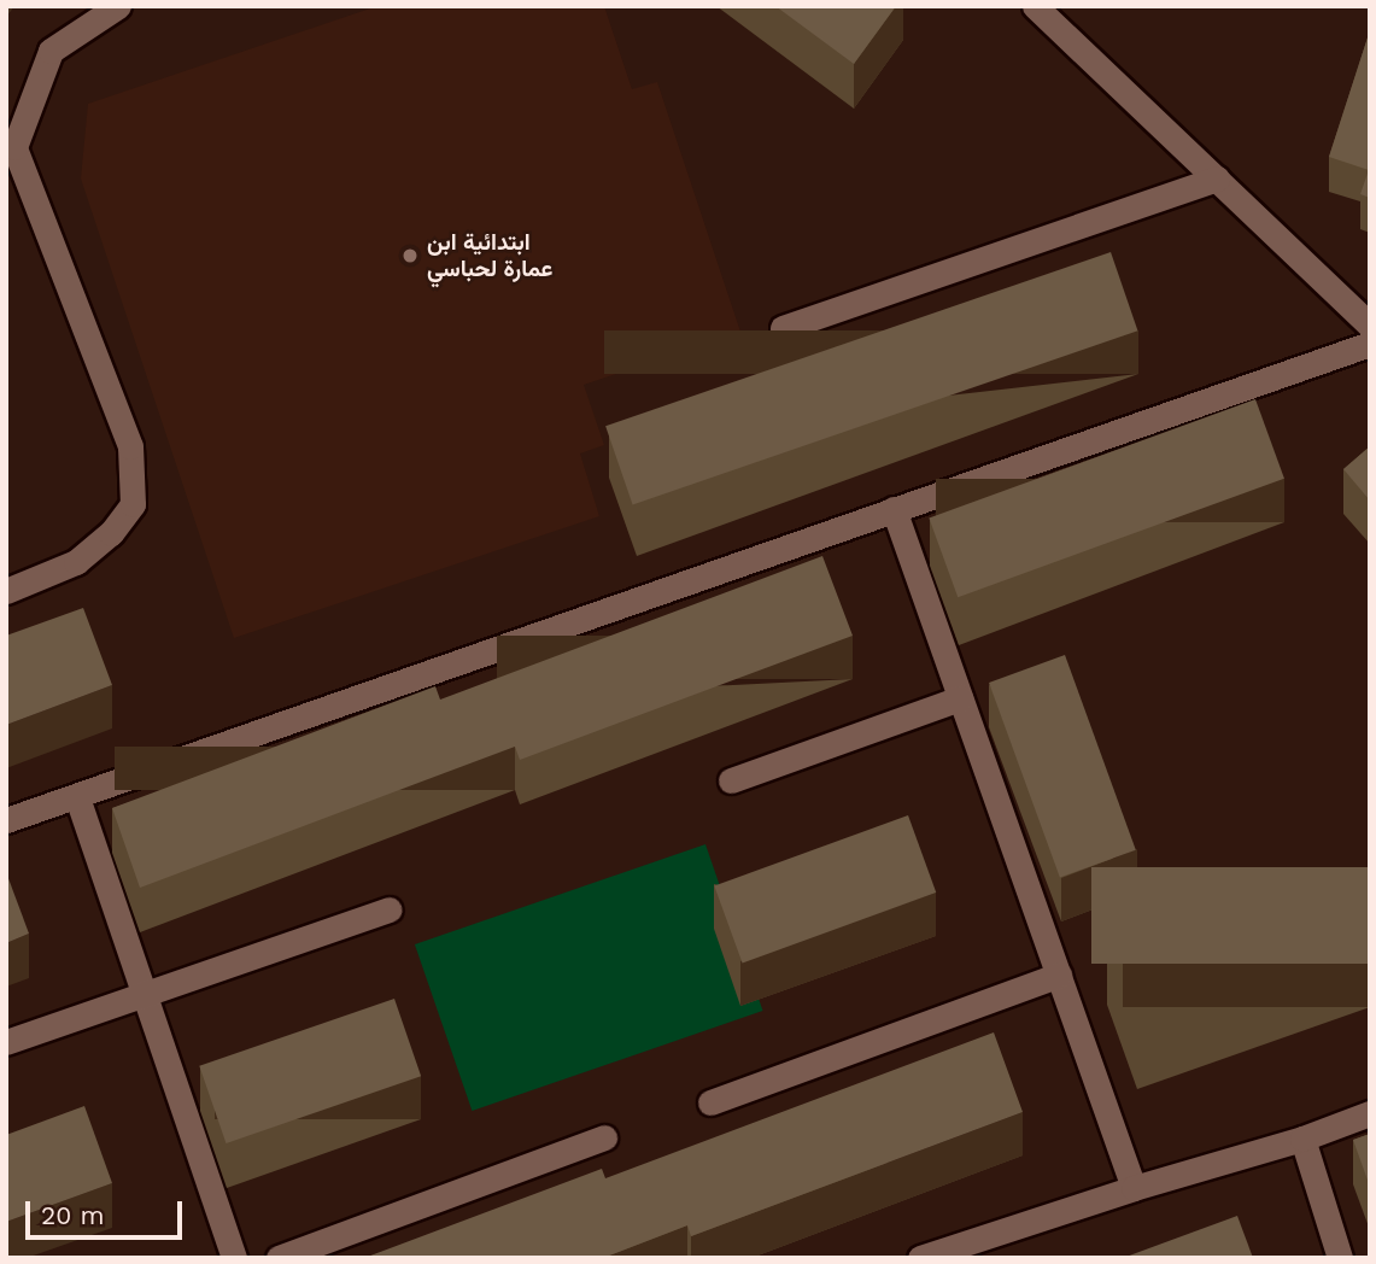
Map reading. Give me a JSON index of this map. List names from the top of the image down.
{
  "places": ["ابتدائية ابن عمارة لحباسي"],
  "scale_bar": "20 m"
}
